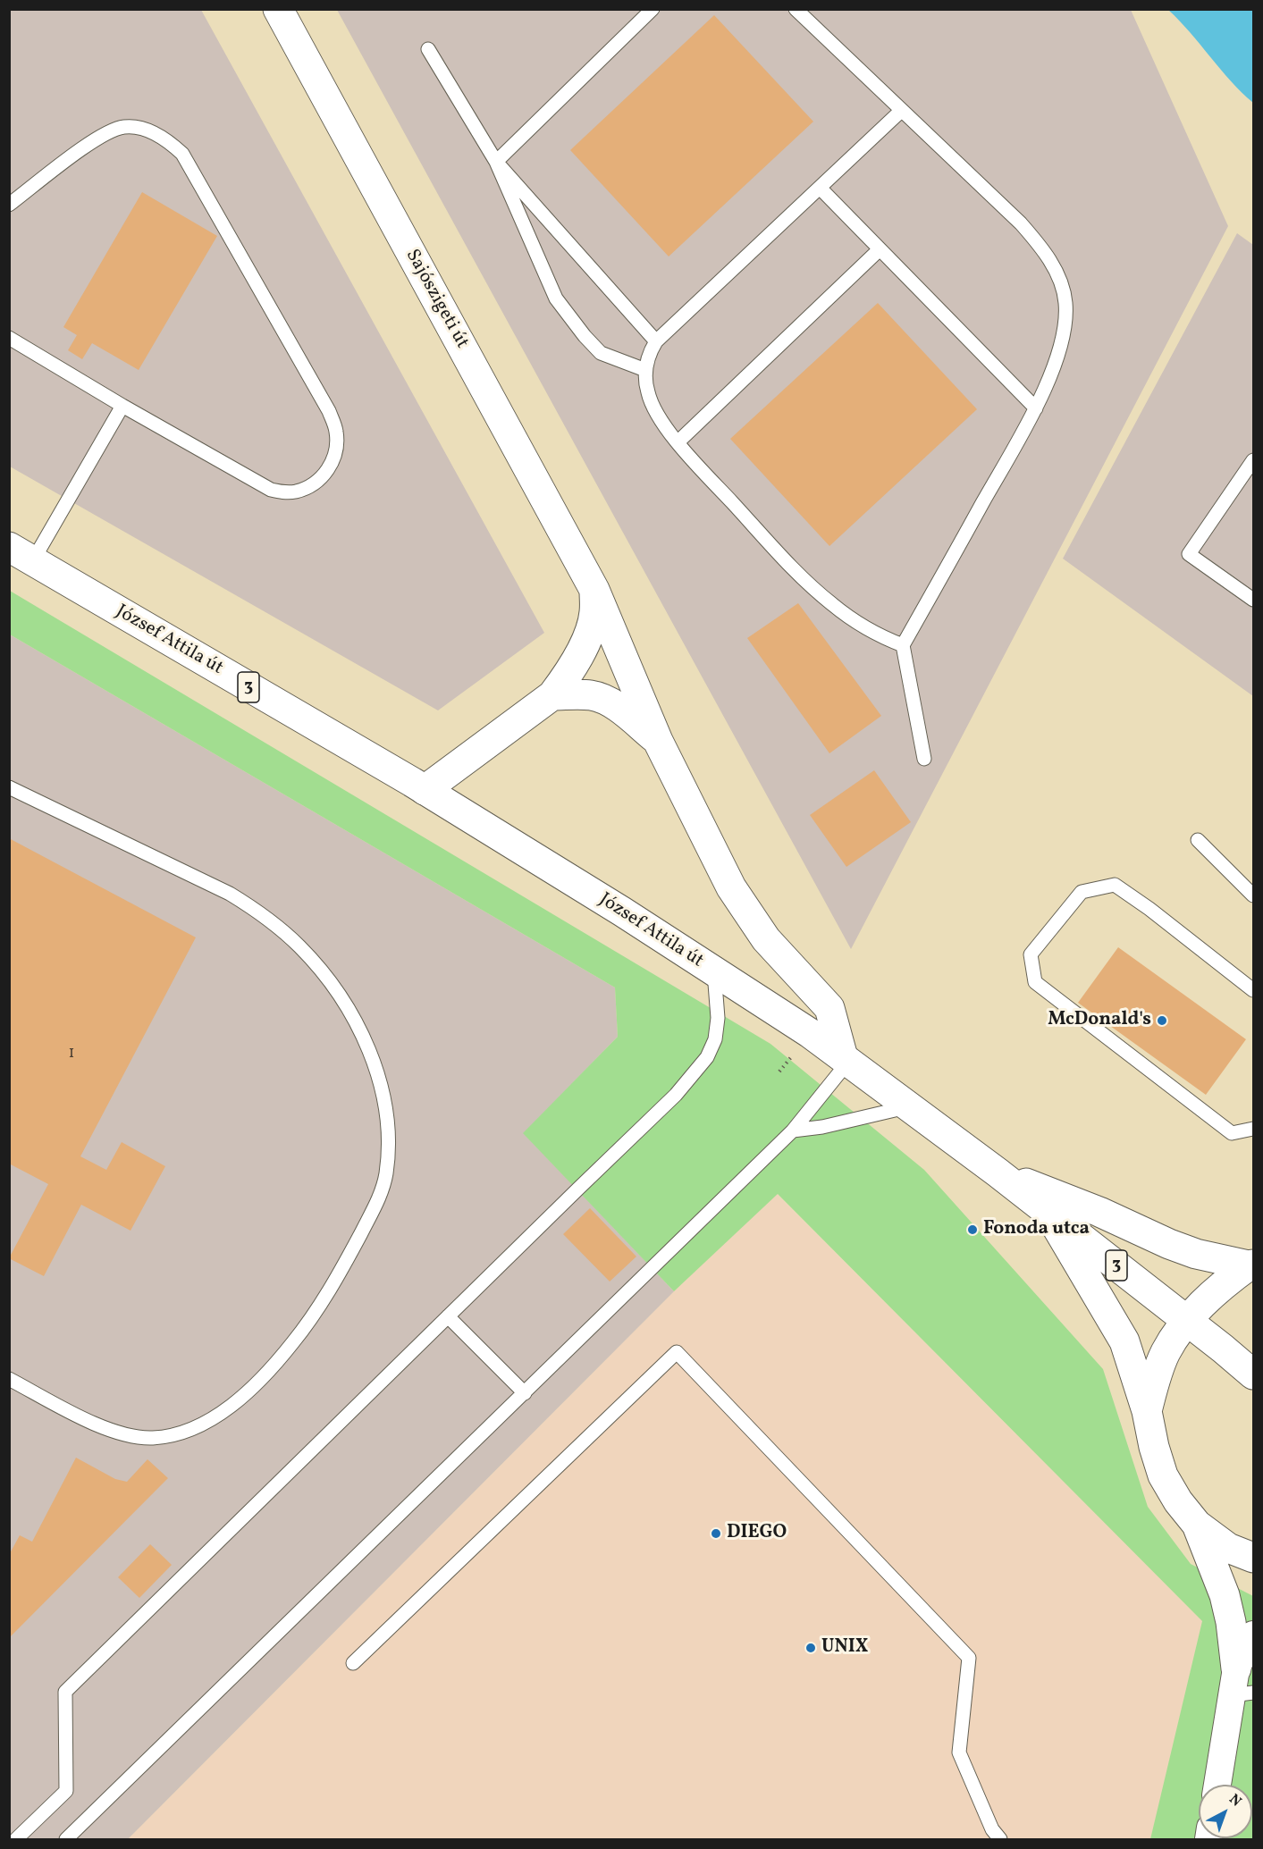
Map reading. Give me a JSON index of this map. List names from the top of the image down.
{
  "streets": {
    "main road": ["Sajószigeti út", "József Attila út", "3"]
  },
  "crossings": [
    ["Sajószigeti út", "József Attila út"]
  ],
  "places": [
    "McDonald's",
    "Fonoda utca",
    "DIEGO",
    "UNIX"
  ],
  "house_numbers": ["1"],
  "north": "top right"
}
